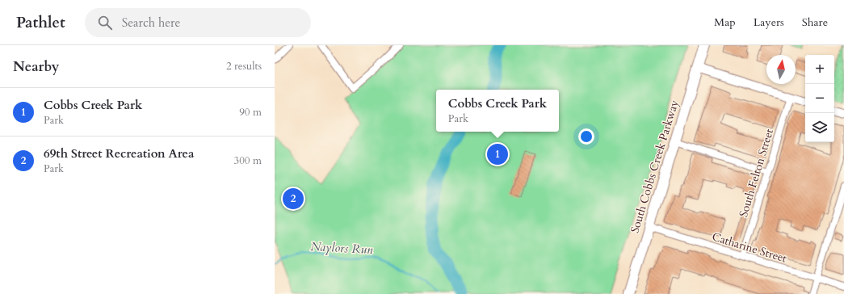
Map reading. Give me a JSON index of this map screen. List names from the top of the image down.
{
  "streets": {
    "main road": ["South Cobbs Creek Parkway"],
    "street": ["South Felton Street", "Catharine Street"]
  },
  "crossings": [
    ["South Cobbs Creek Parkway", "Catharine Street"],
    ["South Felton Street", "Catharine Street"]
  ],
  "water": ["Naylors Run"],
  "north": "top",
  "page": {
    "header": "Pathlet",
    "search": "Search here",
    "nav": ["Map", "Layers", "Share"],
    "heading": ["Nearby", "2 results"],
    "map_buttons": ["+", "−"],
    "list": [
      {
        "mark": "1",
        "name": "Cobbs Creek Park",
        "note": "Park",
        "value": "90 m"
      },
      {
        "mark": "2",
        "name": "69th Street Recreation Area",
        "note": "Park",
        "value": "300 m"
      }
    ],
    "popup": ["Cobbs Creek Park", "Park"],
    "pins": ["1", "2"]
  }
}
